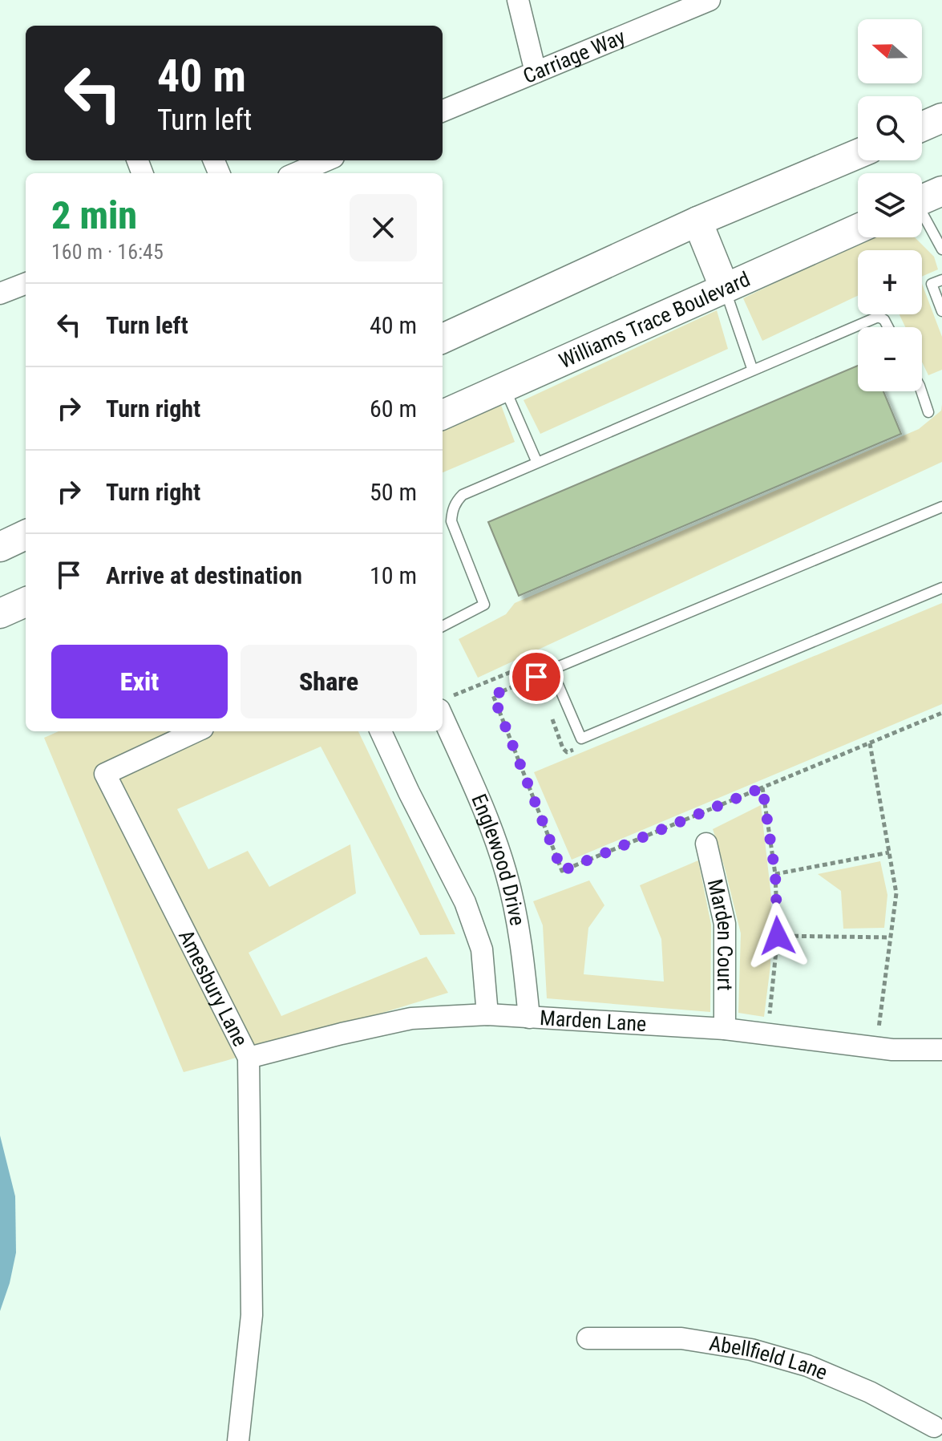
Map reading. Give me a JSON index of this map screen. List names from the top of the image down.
{
  "streets": {
    "main road": ["Williams Trace Boulevard"],
    "street": [
      "Carriage Way",
      "Englewood Drive",
      "Marden Court",
      "Amesbury Lane",
      "Marden Lane",
      "Abellfield Lane"
    ]
  },
  "crossings": [
    ["Englewood Drive", "Marden Lane"],
    ["Marden Court", "Marden Lane"],
    ["Amesbury Lane", "Marden Lane"]
  ],
  "north": "left",
  "page": {
    "map_buttons": ["+", "−"],
    "turn": ["40 m", "Turn left"],
    "heading": ["2 min", "160 m · 16:45"],
    "list": [
      {
        "name": "Turn left",
        "value": "40 m"
      },
      {
        "name": "Turn right",
        "value": "60 m"
      },
      {
        "name": "Turn right",
        "value": "50 m"
      },
      {
        "name": "Arrive at destination",
        "value": "10 m"
      }
    ],
    "buttons": ["Exit", "Share"]
  }
}
